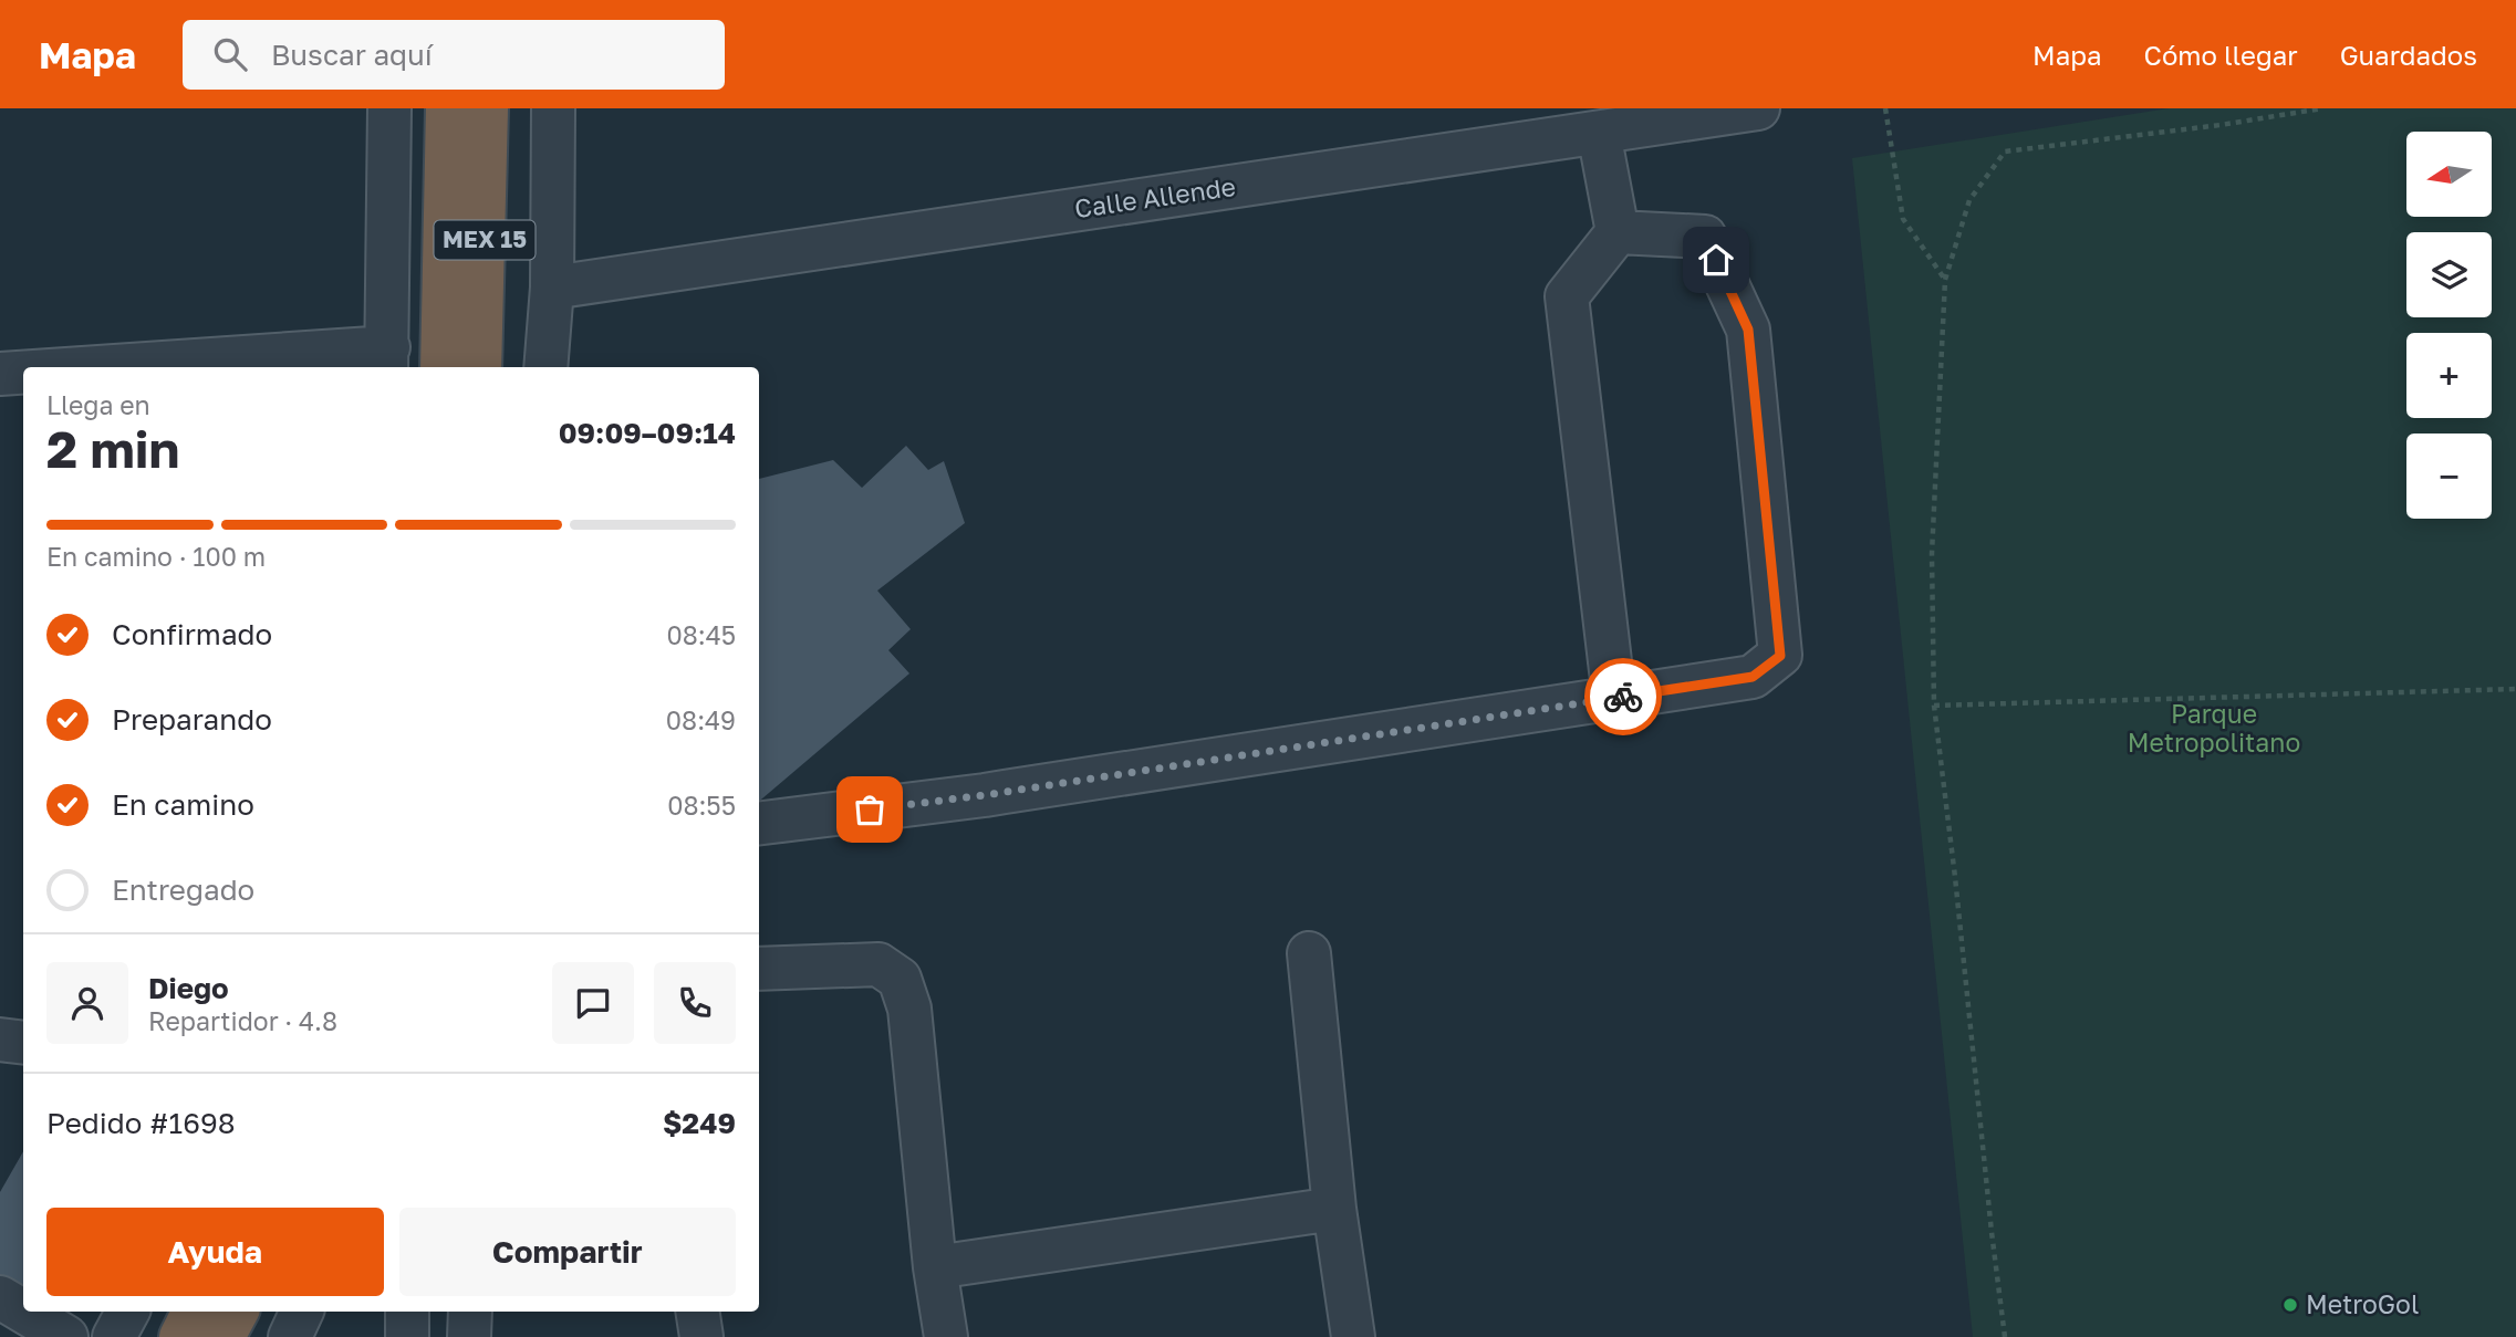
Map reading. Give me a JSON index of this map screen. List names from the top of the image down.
{
  "streets": {
    "highway": ["MEX 15"],
    "street": ["Calle Allende"]
  },
  "parks": ["Parque Metropolitano"],
  "places": ["MetroGol"],
  "north": "left",
  "page": {
    "header": "Mapa",
    "search": "Buscar aquí",
    "nav": ["Mapa", "Cómo llegar", "Guardados"],
    "map_buttons": ["+", "−"],
    "heading": ["2 min", "Llega en", "09:09–09:14"],
    "panel": [
      "Diego",
      "Repartidor · 4.8",
      "Pedido #1698",
      "$249"
    ],
    "bar": "En camino · 100 m",
    "list": [
      ["Confirmado", "08:45"],
      ["Preparando", "08:49"],
      ["En camino", "08:55"],
      "Entregado"
    ],
    "buttons": ["Ayuda", "Compartir"]
  }
}
